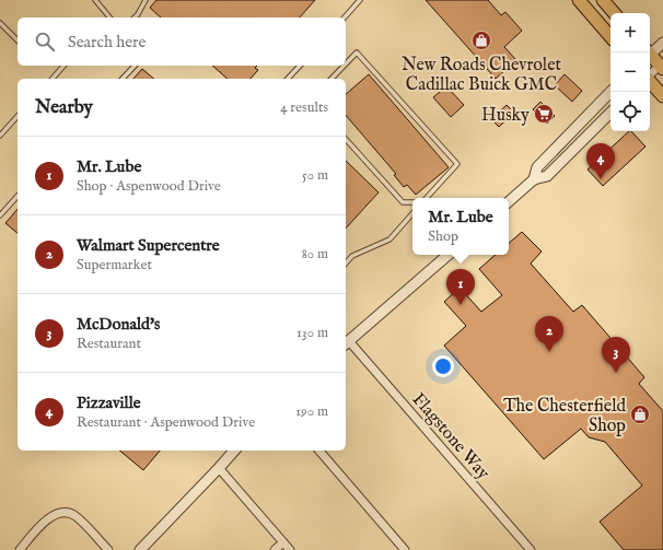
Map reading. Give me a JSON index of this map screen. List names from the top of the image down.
{
  "streets": {
    "street": ["Flagstone Way"]
  },
  "places": {
    "shop": ["New Roads Chevrolet Cadillac Buick GMC", "The Chesterfield Shop"],
    "supermarket": ["Husky"]
  },
  "page": {
    "map_buttons": ["+", "−"],
    "search": "Search here",
    "heading": ["Nearby", "4 results"],
    "list": [
      {
        "mark": "1",
        "name": "Mr. Lube",
        "note": "Shop · Aspenwood Drive",
        "value": "50 m"
      },
      {
        "mark": "2",
        "name": "Walmart Supercentre",
        "note": "Supermarket",
        "value": "80 m"
      },
      {
        "mark": "3",
        "name": "McDonald's",
        "note": "Restaurant",
        "value": "130 m"
      },
      {
        "mark": "4",
        "name": "Pizzaville",
        "note": "Restaurant · Aspenwood Drive",
        "value": "190 m"
      }
    ],
    "pins": [
      "4",
      "1",
      "2",
      "3"
    ],
    "popup": ["Mr. Lube", "Shop"]
  }
}
